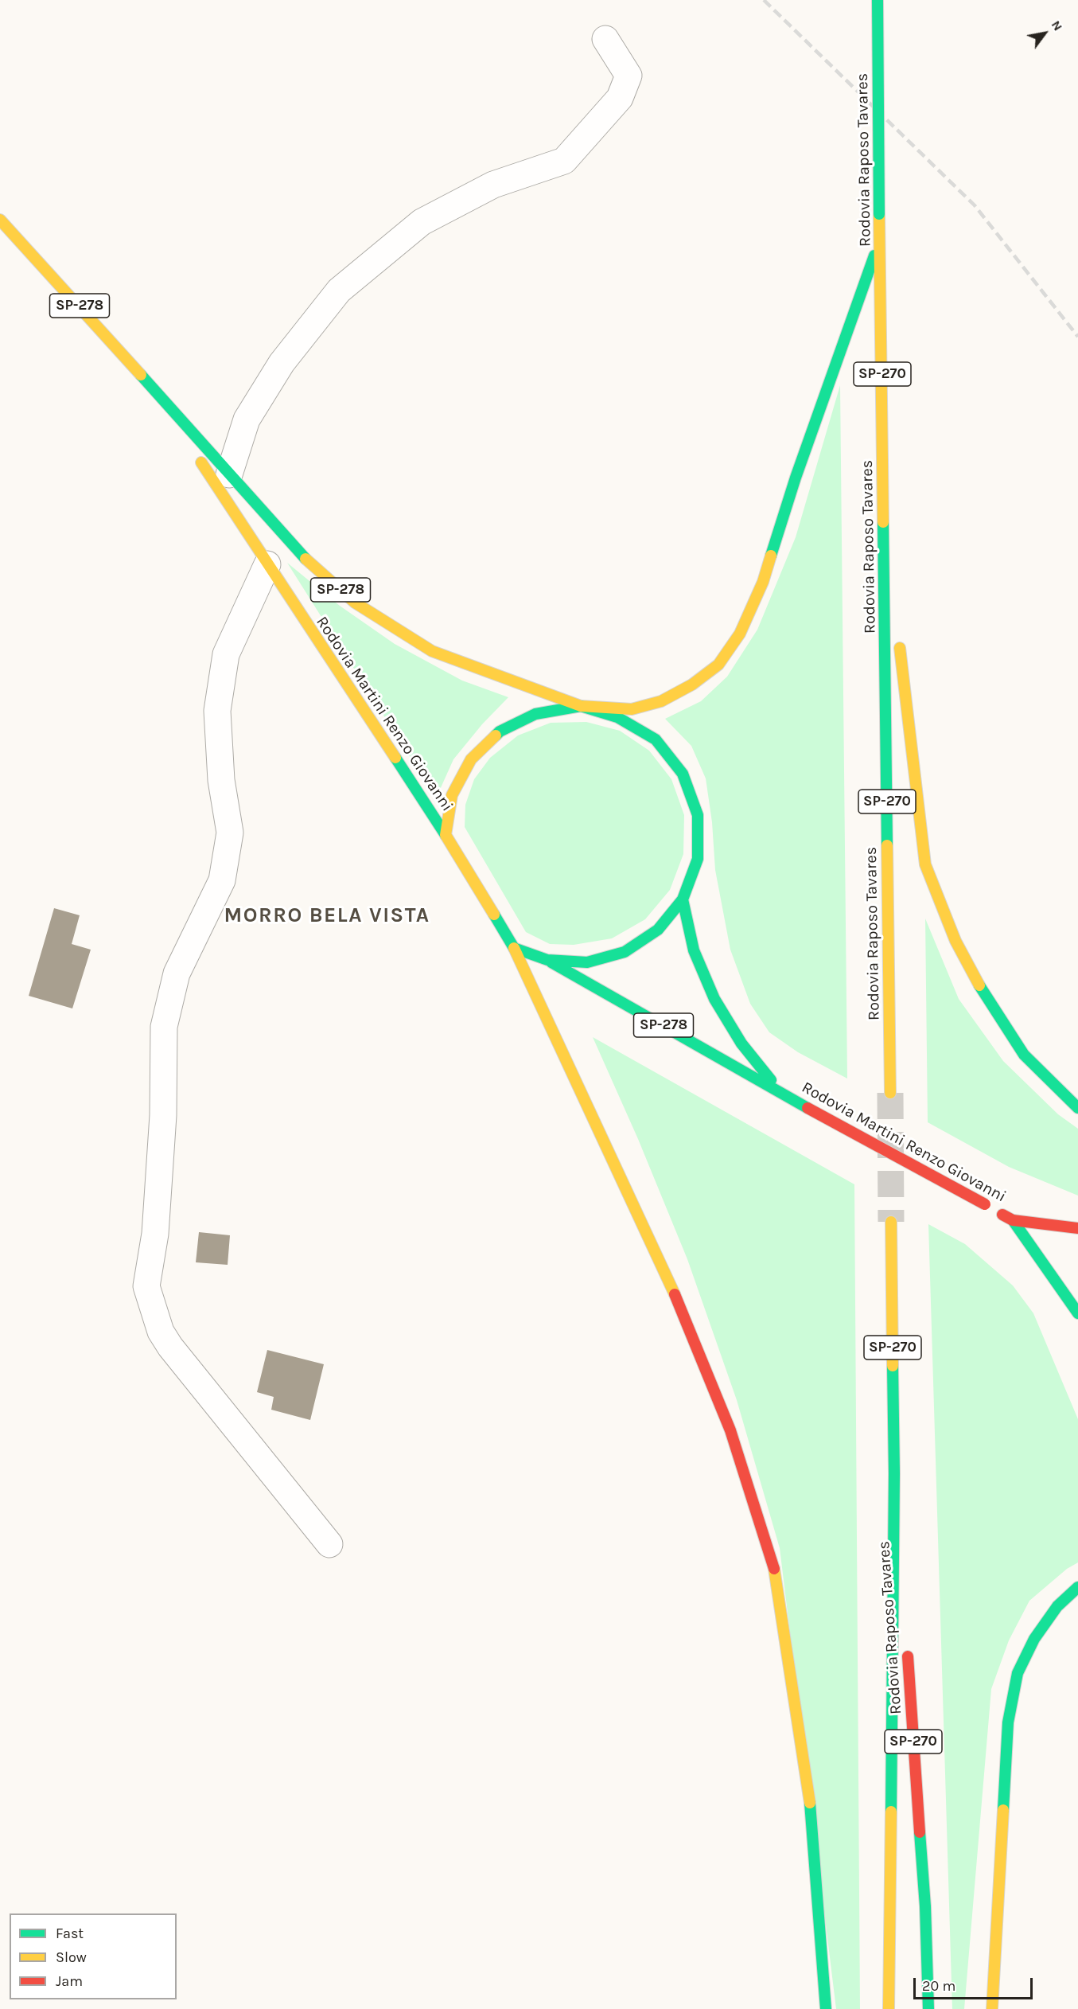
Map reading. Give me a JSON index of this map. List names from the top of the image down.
{
  "streets": {
    "main road": [
      "Rodovia Raposo Tavares",
      "SP-278",
      "SP-270",
      "Rodovia Martini Renzo Giovanni"
    ]
  },
  "districts": ["MORRO BELA VISTA"],
  "legend": ["Fast", "Slow", "Jam"],
  "scale_bar": "20 m",
  "north": "top right"
}
